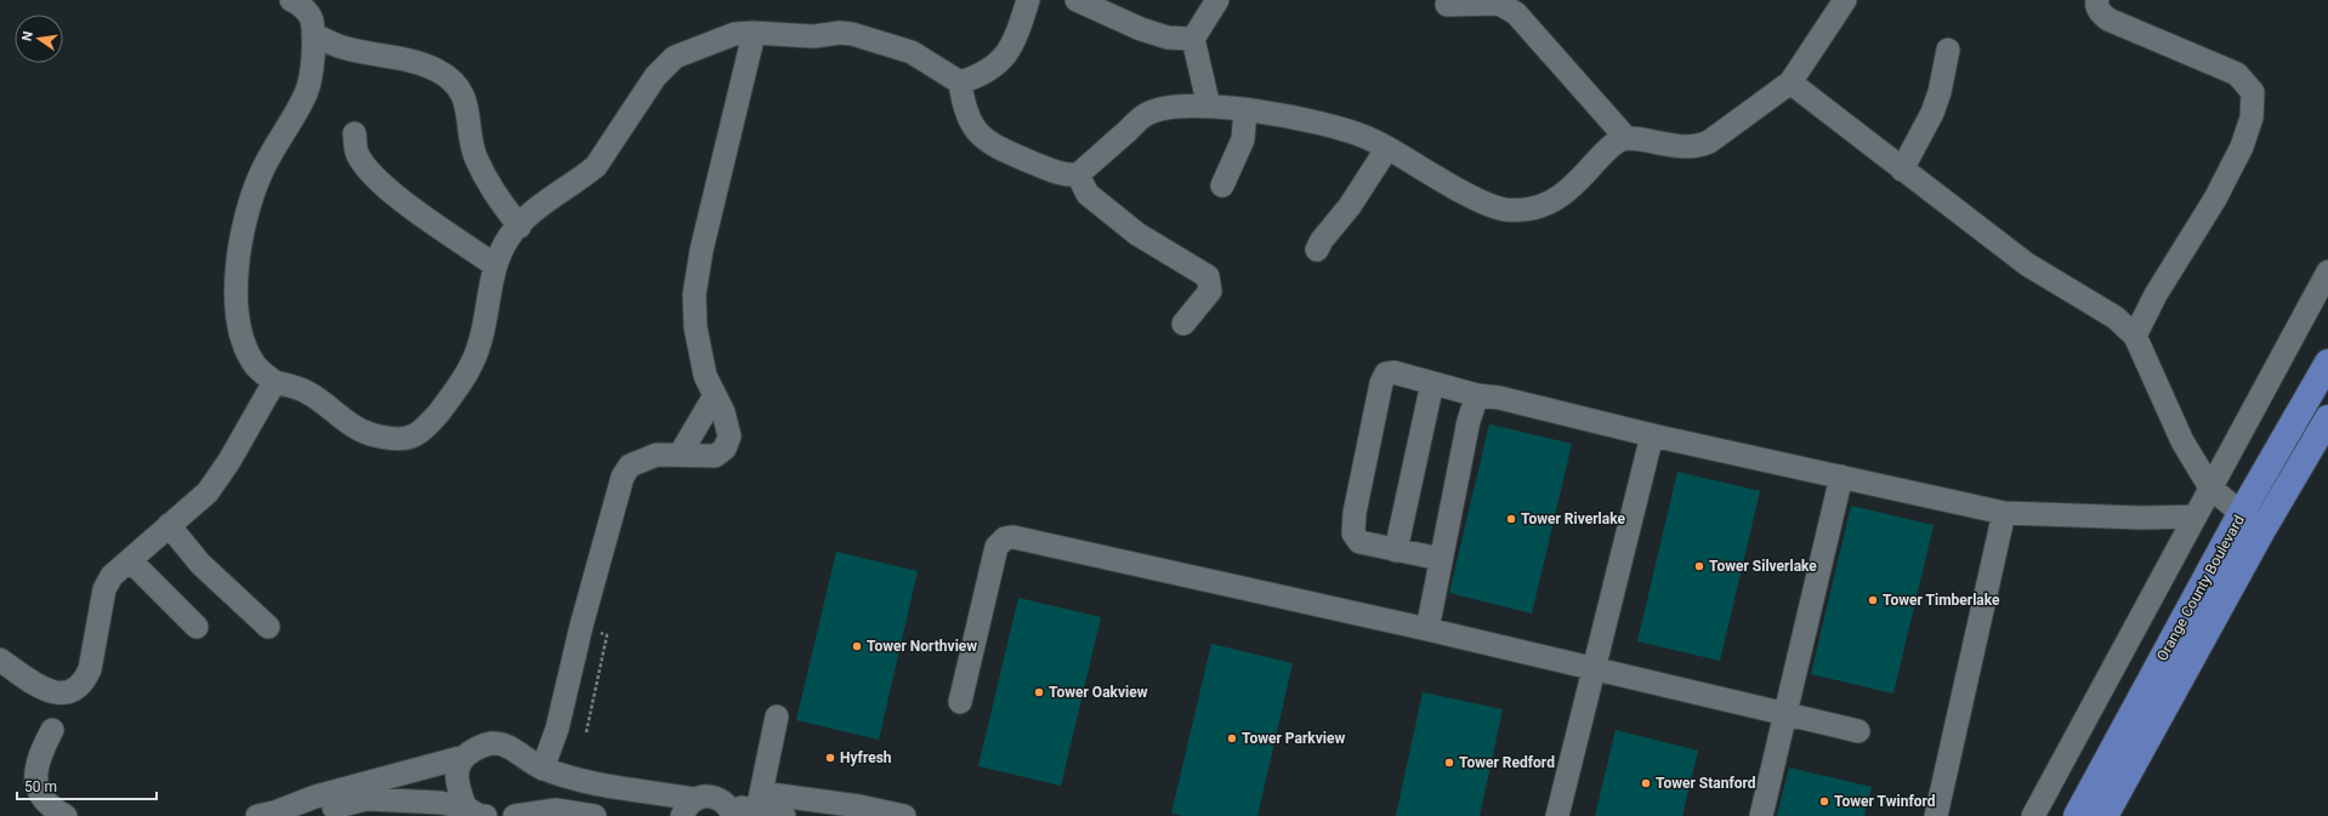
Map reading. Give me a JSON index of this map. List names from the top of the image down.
{
  "streets": {
    "main road": ["Orange County Boulevard"]
  },
  "places": [
    "Tower Riverlake",
    "Tower Silverlake",
    "Tower Timberlake",
    "Tower Northview",
    "Tower Oakview",
    "Tower Parkview",
    "Hyfresh",
    "Tower Redford",
    "Tower Stanford",
    "Tower Twinford"
  ],
  "scale_bar": "50 m",
  "north": "left"
}
